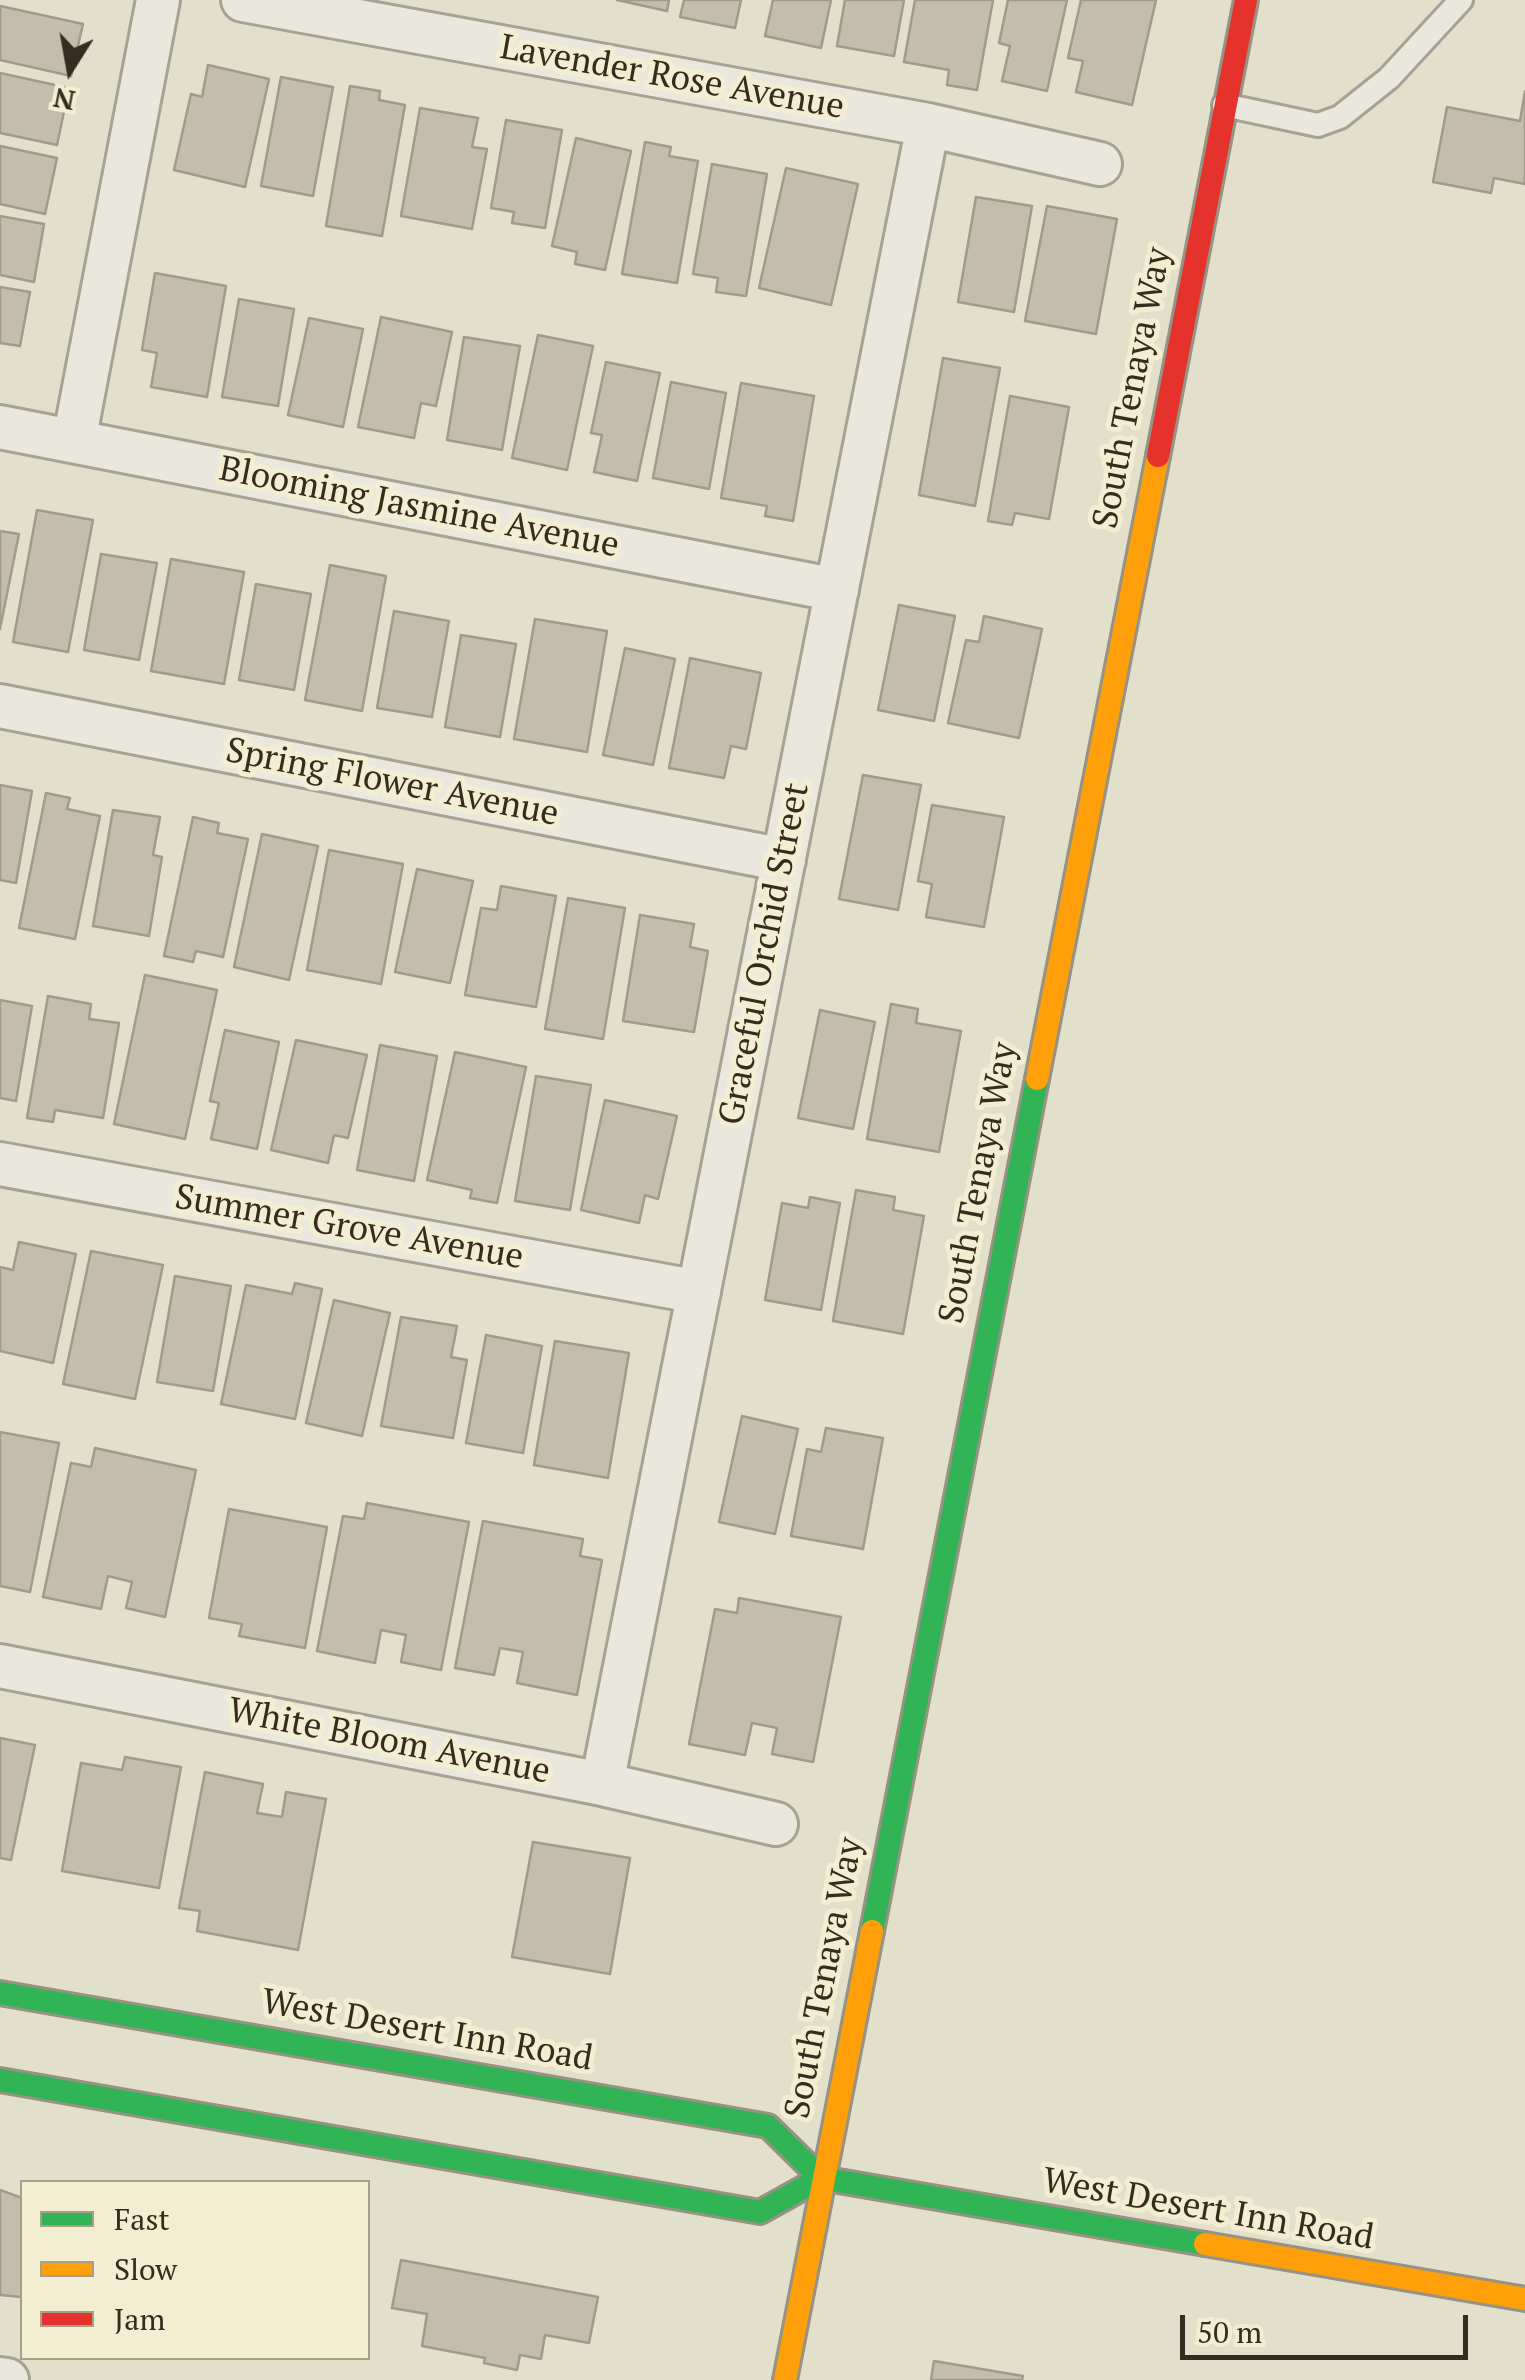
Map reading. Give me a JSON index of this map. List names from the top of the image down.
{
  "streets": {
    "street": [
      "Lavender Rose Avenue",
      "South Tenaya Way",
      "Blooming Jasmine Avenue",
      "Spring Flower Avenue",
      "Graceful Orchid Street",
      "Summer Grove Avenue",
      "White Bloom Avenue",
      "West Desert Inn Road"
    ]
  },
  "crossings": [
    ["Lavender Rose Avenue", "Graceful Orchid Street"],
    ["South Tenaya Way", "West Desert Inn Road"],
    ["Blooming Jasmine Avenue", "Graceful Orchid Street"],
    ["Spring Flower Avenue", "Graceful Orchid Street"],
    ["Graceful Orchid Street", "Summer Grove Avenue"],
    ["Graceful Orchid Street", "White Bloom Avenue"]
  ],
  "legend": ["Fast", "Slow", "Jam"],
  "scale_bar": "50 m",
  "north": "bottom"
}
